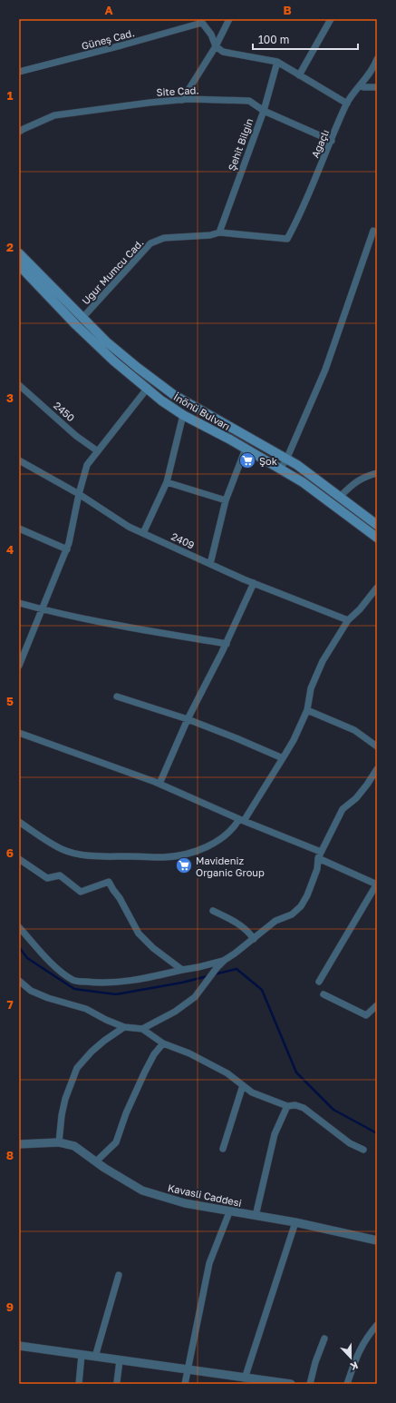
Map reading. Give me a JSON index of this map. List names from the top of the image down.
{
  "streets": {
    "main road": ["İnönü Bulvarı"],
    "street": [
      "Güneş Cad.",
      "Site Cad.",
      "Ağaçlı",
      "Şehit Bilgin",
      "Uğur Mumcu Cad.",
      "2450",
      "2409",
      "Kavasli Caddesi"
    ]
  },
  "crossings": [
    ["Site Cad.", "Ağaçlı"],
    ["Site Cad.", "Şehit Bilgin"],
    ["Ağaçlı", "Uğur Mumcu Cad."],
    ["Şehit Bilgin", "Uğur Mumcu Cad."],
    ["Uğur Mumcu Cad.", "İnönü Bulvarı"]
  ],
  "places": {
    "supermarket": ["Şok", "Mavideniz Organic Group"]
  },
  "scale_bar": "100 m",
  "north": "bottom",
  "grid": {
    "columns": ["A", "B"],
    "rows": [
      "1",
      "2",
      "3",
      "4",
      "5",
      "6",
      "7",
      "8",
      "9"
    ]
  }
}
